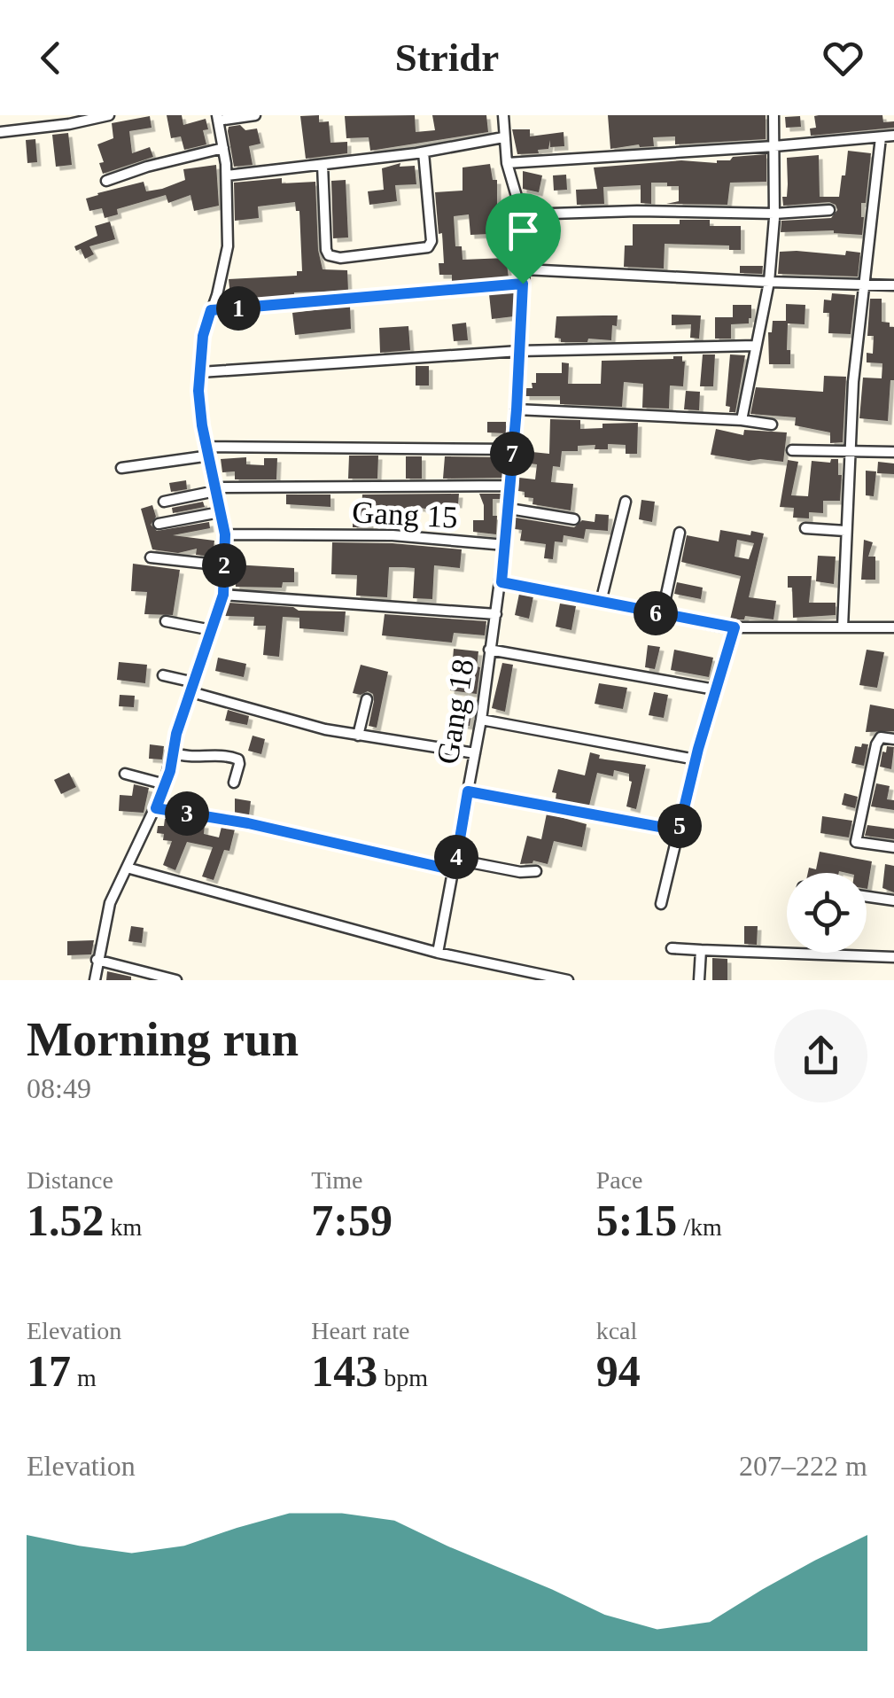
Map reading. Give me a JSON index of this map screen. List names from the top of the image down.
{
  "streets": {
    "street": ["Gang 15", "Gang 18"]
  },
  "crossings": [
    ["Gang 15", "Gang 18"]
  ],
  "page": {
    "header": "Stridr",
    "pins": [
      "1",
      "7",
      "2",
      "6",
      "3",
      "5",
      "4"
    ],
    "heading": ["Morning run", "08:49"],
    "stats": [
      ["Distance", "1.52 km"],
      ["Time", "7:59"],
      ["Pace", "5:15 /km"],
      ["Elevation", "17 m"],
      ["Heart rate", "143 bpm"],
      ["kcal", "94"]
    ],
    "chart": ["Elevation", "207–222 m"]
  }
}
